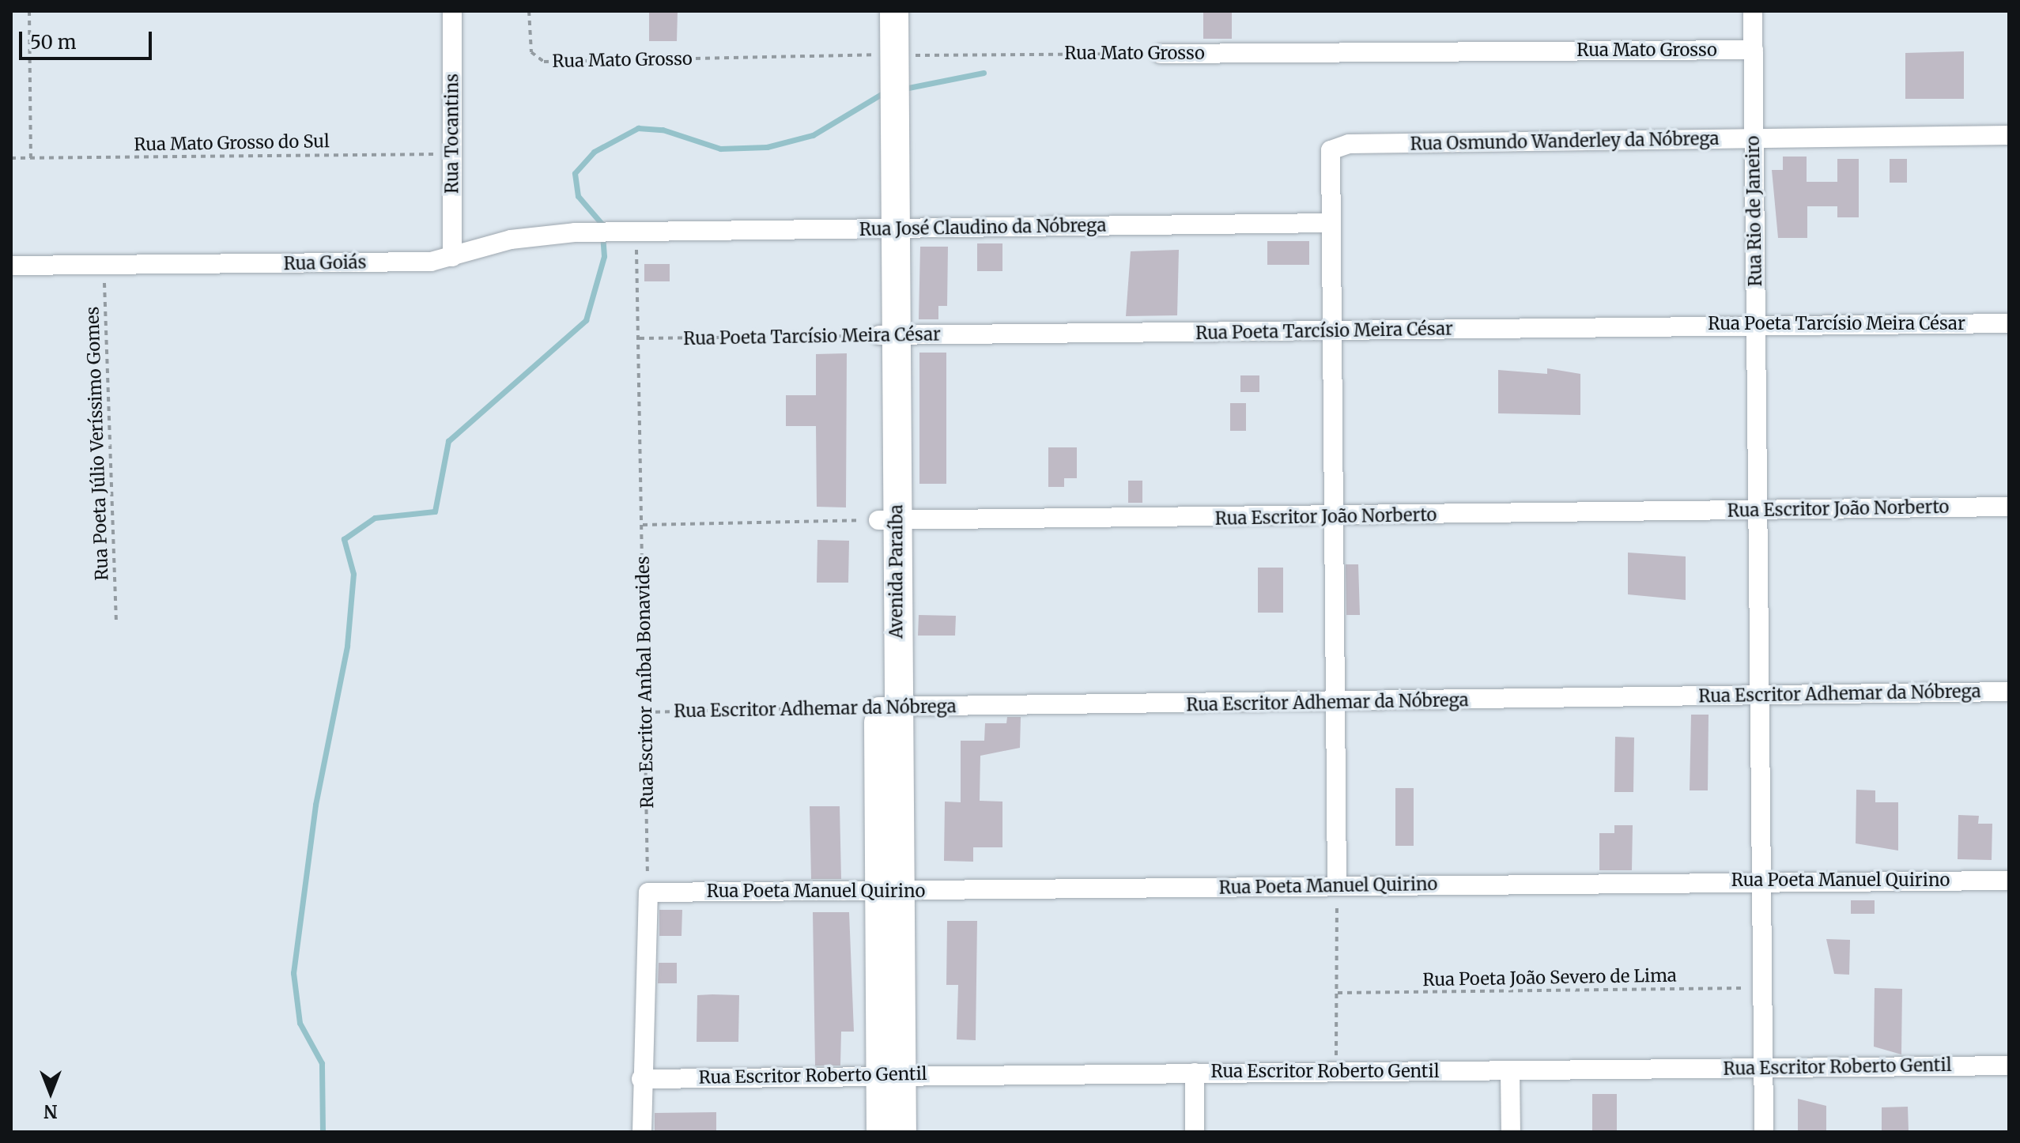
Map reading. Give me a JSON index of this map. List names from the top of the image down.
{
  "streets": {
    "street": [
      "Rua Mato Grosso",
      "Rua Tocantins",
      "Rua Osmundo Wanderley da Nóbrega",
      "Rua Rio de Janeiro",
      "Rua José Claudino da Nóbrega",
      "Rua Goiás",
      "Rua Poeta Tarcísio Meira César",
      "Rua Escritor João Norberto",
      "Avenida Paraíba",
      "Rua Escritor Adhemar da Nóbrega",
      "Rua Poeta Manuel Quirino",
      "Rua Escritor Roberto Gentil"
    ],
    "path": [
      "Rua Mato Grosso do Sul",
      "Rua Poeta Júlio Veríssimo Gomes",
      "Rua Escritor Aníbal Bonavides",
      "Rua Poeta João Severo de Lima"
    ]
  },
  "crossings": [
    ["Rua Mato Grosso", "Rua Rio de Janeiro"],
    ["Rua Mato Grosso", "Avenida Paraíba"],
    ["Rua Tocantins", "Rua Mato Grosso do Sul"],
    ["Rua Tocantins", "Rua Goiás"],
    ["Rua Osmundo Wanderley da Nóbrega", "Rua Rio de Janeiro"],
    ["Rua Osmundo Wanderley da Nóbrega", "Rua José Claudino da Nóbrega"],
    ["Rua Rio de Janeiro", "Rua Poeta Tarcísio Meira César"],
    ["Rua Rio de Janeiro", "Rua Escritor João Norberto"],
    ["Rua Rio de Janeiro", "Rua Escritor Adhemar da Nóbrega"],
    ["Rua Rio de Janeiro", "Rua Poeta Manuel Quirino"],
    ["Rua Rio de Janeiro", "Rua Poeta João Severo de Lima"],
    ["Rua Rio de Janeiro", "Rua Escritor Roberto Gentil"],
    ["Rua José Claudino da Nóbrega", "Rua Goiás"],
    ["Rua José Claudino da Nóbrega", "Avenida Paraíba"],
    ["Rua José Claudino da Nóbrega", "Rua Escritor Aníbal Bonavides"],
    ["Rua Goiás", "Rua Poeta Júlio Veríssimo Gomes"],
    ["Rua Goiás", "Rua Escritor Aníbal Bonavides"],
    ["Rua Poeta Tarcísio Meira César", "Avenida Paraíba"],
    ["Rua Poeta Tarcísio Meira César", "Rua Escritor Aníbal Bonavides"],
    ["Rua Escritor João Norberto", "Avenida Paraíba"],
    ["Avenida Paraíba", "Rua Escritor Adhemar da Nóbrega"],
    ["Avenida Paraíba", "Rua Poeta Manuel Quirino"],
    ["Avenida Paraíba", "Rua Escritor Roberto Gentil"],
    ["Rua Escritor Aníbal Bonavides", "Rua Escritor Adhemar da Nóbrega"],
    ["Rua Escritor Aníbal Bonavides", "Rua Poeta Manuel Quirino"]
  ],
  "scale_bar": "50 m",
  "north": "bottom"
}
